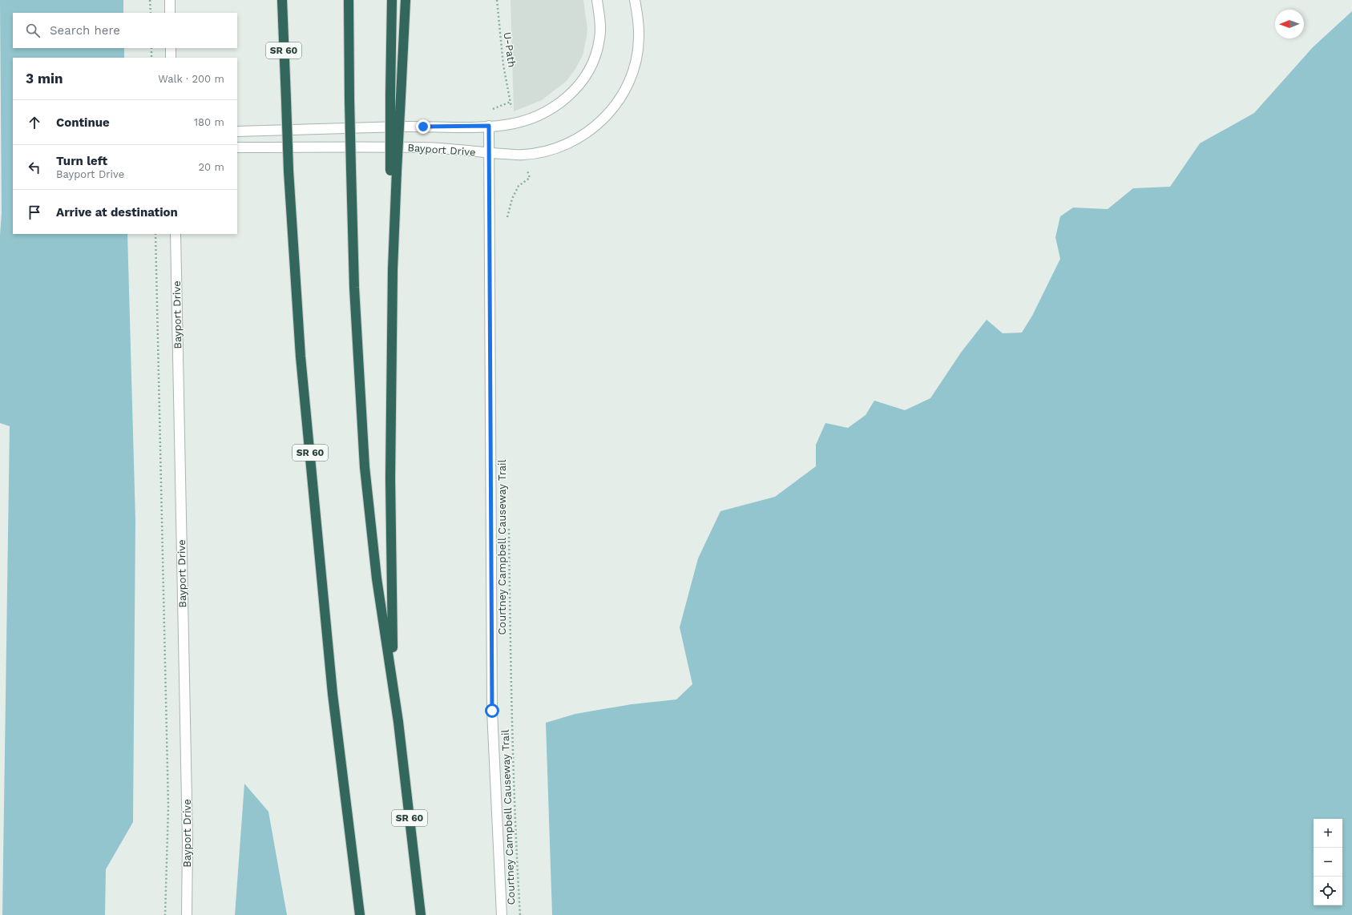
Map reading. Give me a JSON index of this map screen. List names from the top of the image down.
{
  "streets": {
    "highway": ["SR 60"],
    "street": ["Bayport Drive"],
    "path": ["U-Path", "Courtney Campbell Causeway Trail"]
  },
  "north": "left",
  "page": {
    "search": "Search here",
    "heading": ["3 min", "Walk · 200 m"],
    "list": [
      ["Continue", "180 m"],
      ["Turn left", "Bayport Drive", "20 m"],
      "Arrive at destination"
    ],
    "map_buttons": ["+", "−"]
  }
}
